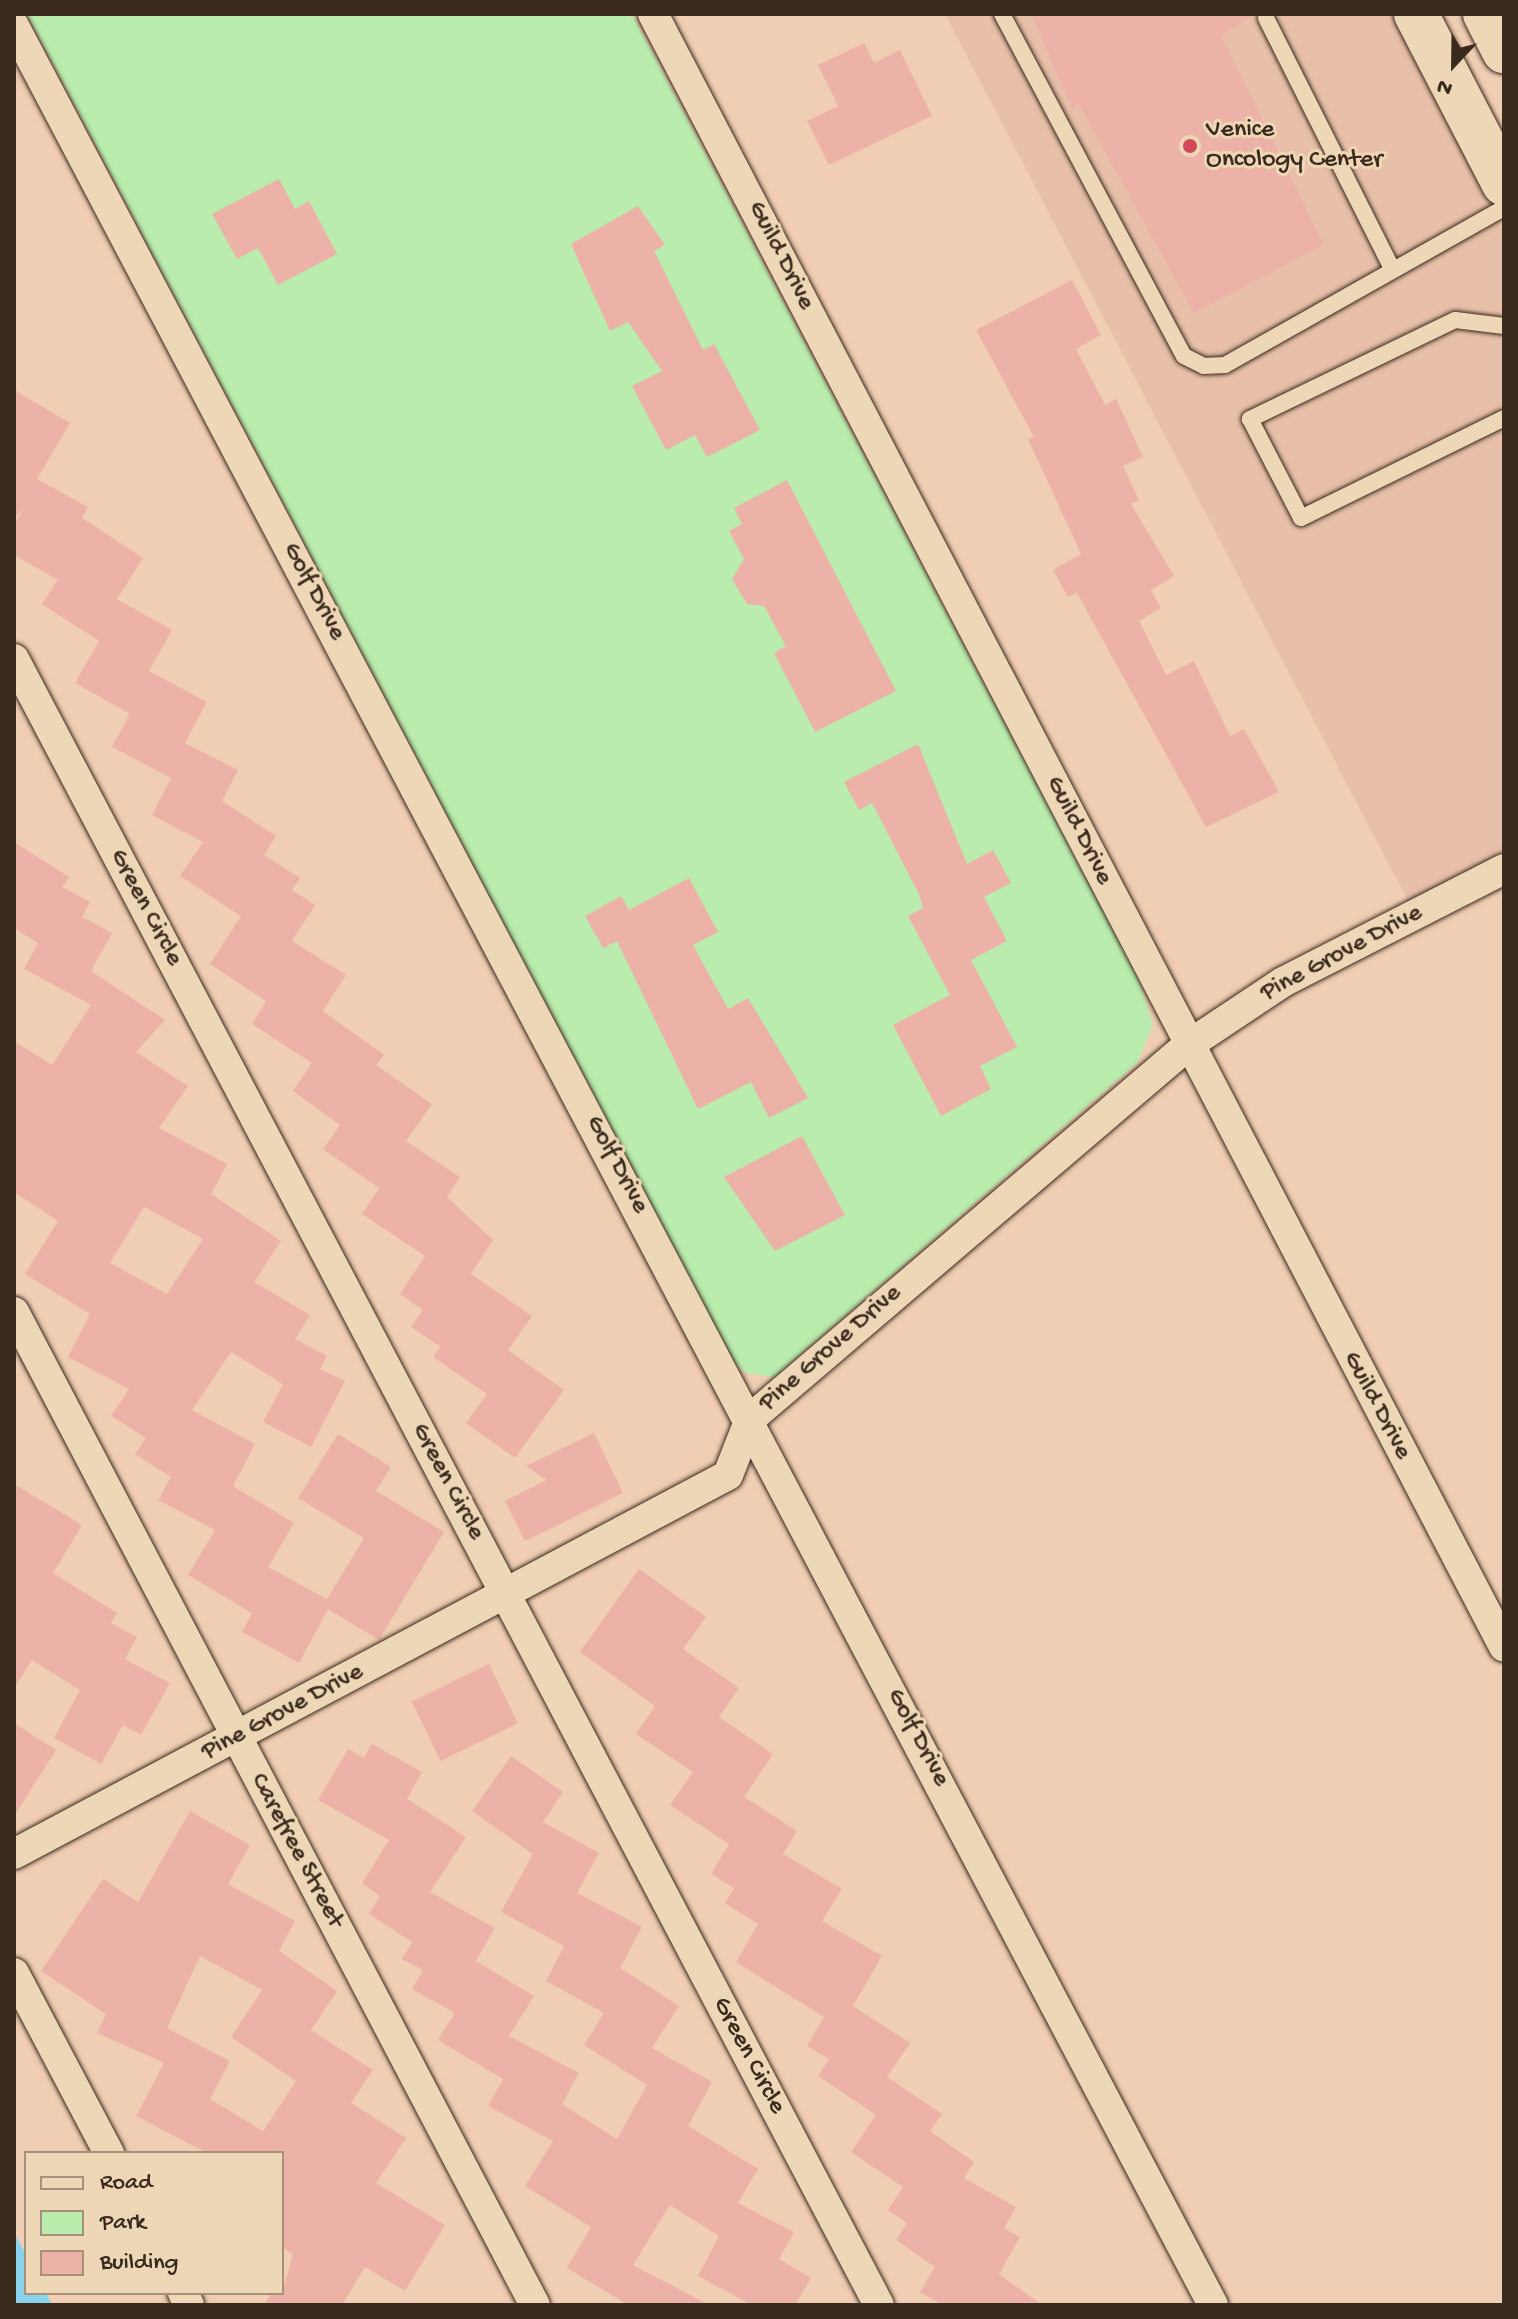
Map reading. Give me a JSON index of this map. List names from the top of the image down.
{
  "streets": {
    "street": [
      "Guild Drive",
      "Golf Drive",
      "Green Circle",
      "Pine Grove Drive",
      "Carefree Street"
    ]
  },
  "crossings": [
    ["Guild Drive", "Pine Grove Drive"],
    ["Golf Drive", "Pine Grove Drive"],
    ["Green Circle", "Pine Grove Drive"],
    ["Pine Grove Drive", "Carefree Street"]
  ],
  "places": ["Venice Oncology Center"],
  "legend": ["Road", "Park", "Building"],
  "north": "bottom"
}
